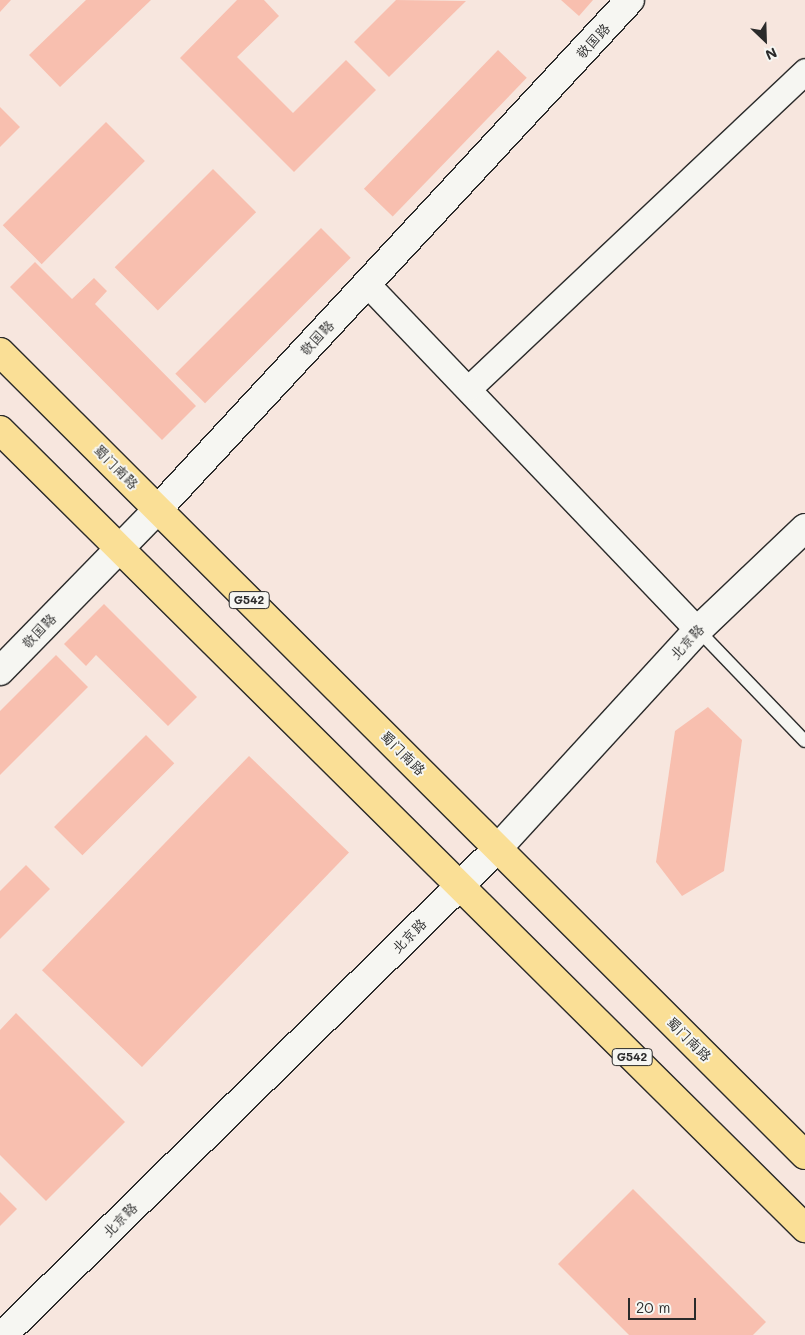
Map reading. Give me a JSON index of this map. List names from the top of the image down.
{
  "streets": {
    "highway": ["蜀门南路", "G542"],
    "street": ["敬国路", "北京路"]
  },
  "crossings": [
    ["敬国路", "蜀门南路"],
    ["敬国路", "G542"],
    ["蜀门南路", "北京路"],
    ["G542", "北京路"]
  ],
  "scale_bar": "20 m",
  "north": "bottom right"
}
